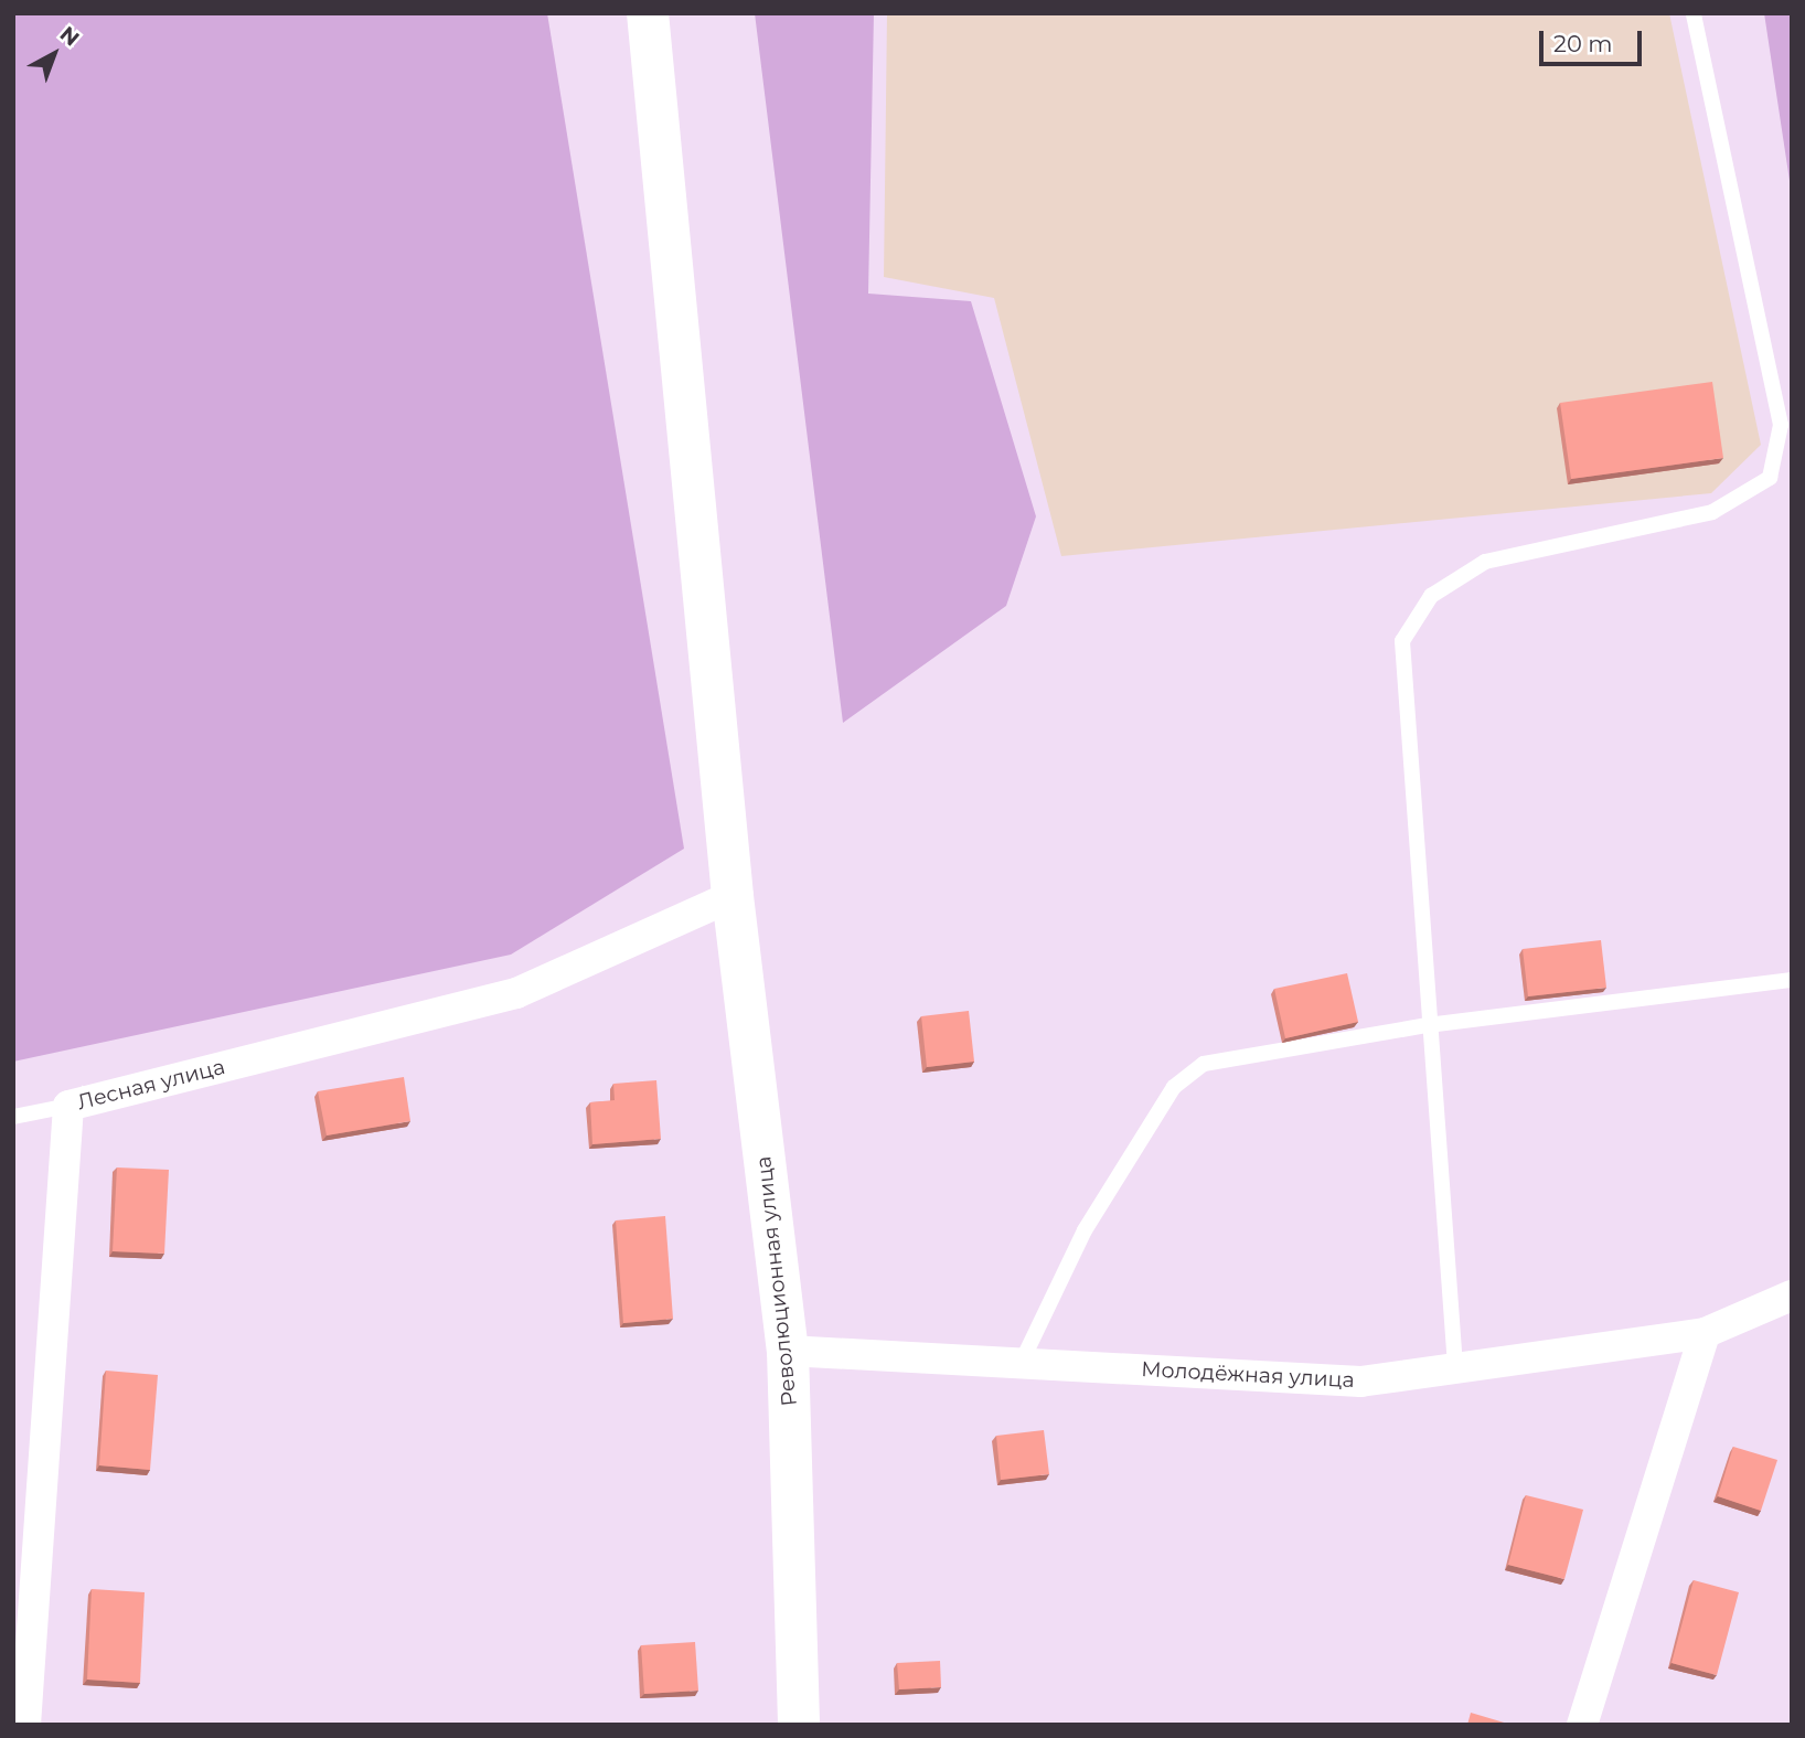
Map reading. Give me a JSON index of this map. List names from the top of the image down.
{
  "streets": {
    "street": ["Лесная улица", "Революционная улица", "Молодёжная улица"]
  },
  "crossings": [
    ["Лесная улица", "Революционная улица"],
    ["Революционная улица", "Молодёжная улица"]
  ],
  "scale_bar": "20 m",
  "north": "top right"
}
